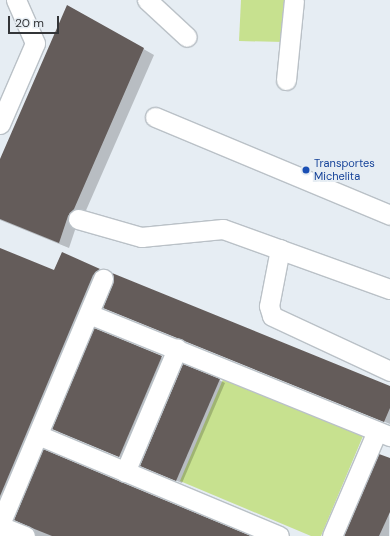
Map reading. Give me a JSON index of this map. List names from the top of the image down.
{
  "places": ["Transportes Michelita"],
  "scale_bar": "20 m"
}
